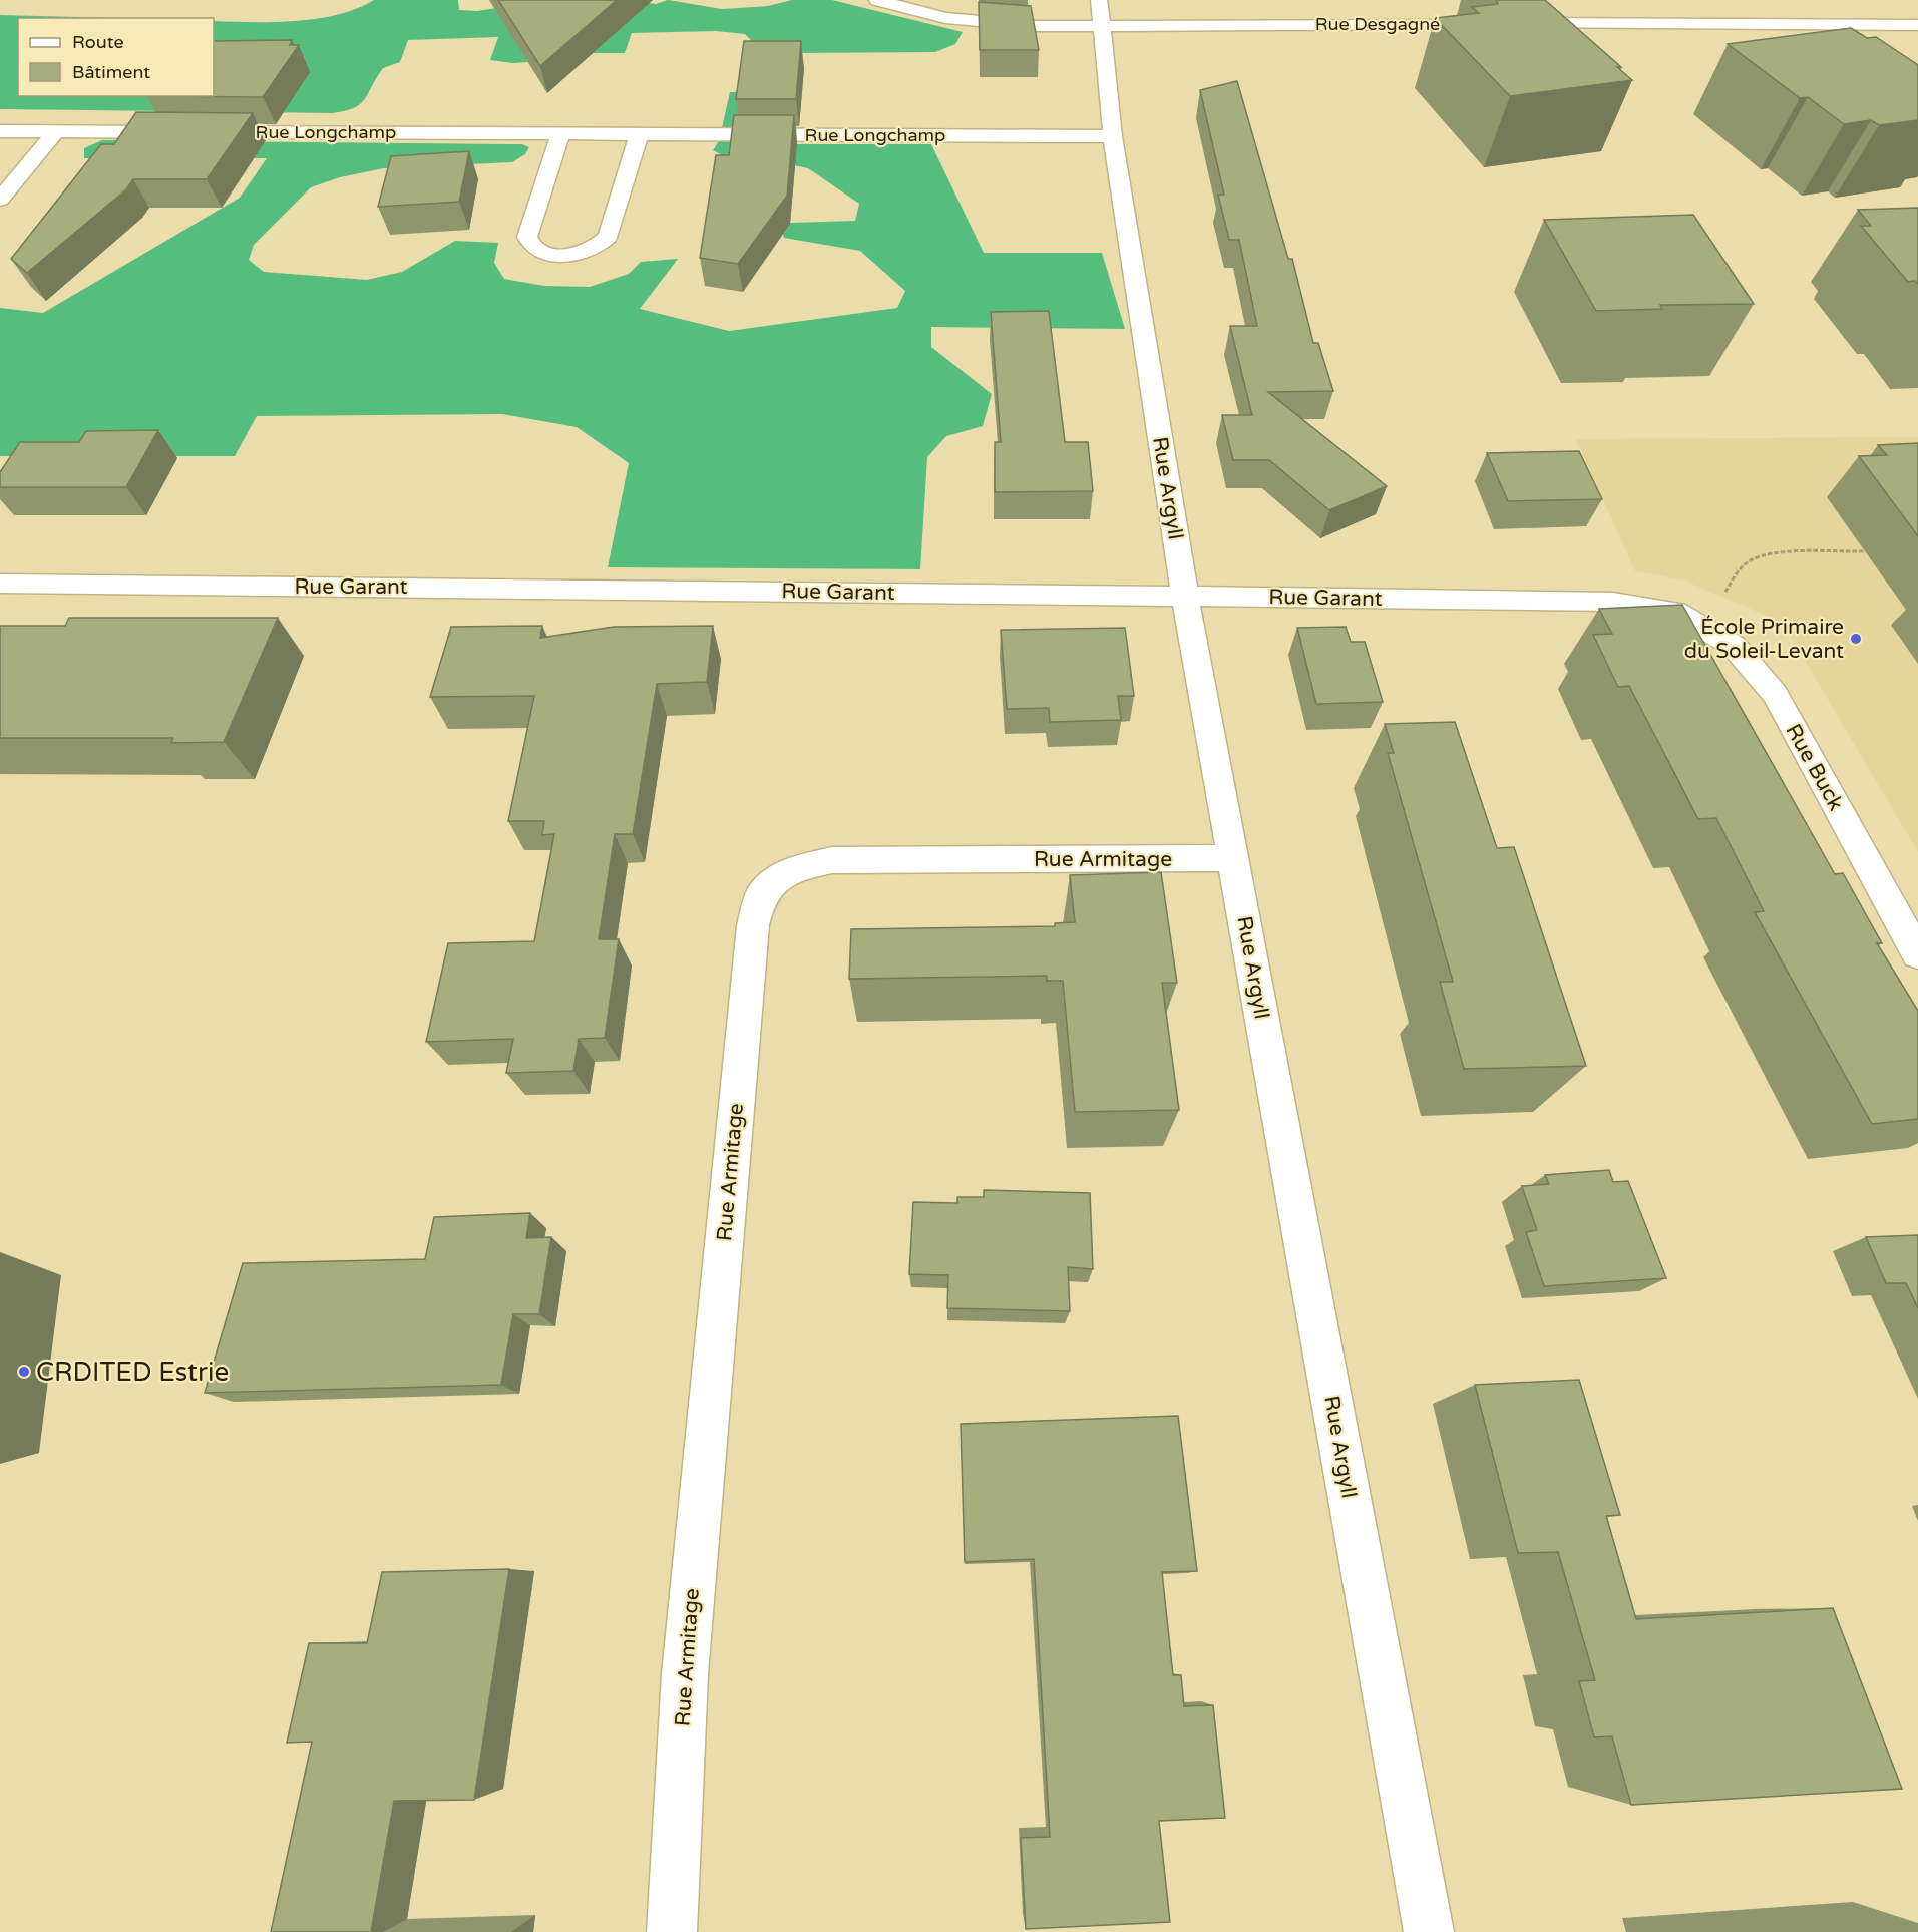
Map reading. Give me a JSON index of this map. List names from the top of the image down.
{
  "streets": {
    "street": [
      "Rue Desgagné",
      "Rue Longchamp",
      "Rue Argyll",
      "Rue Garant",
      "Rue Buck",
      "Rue Armitage"
    ]
  },
  "crossings": [
    ["Rue Desgagné", "Rue Argyll"],
    ["Rue Longchamp", "Rue Argyll"],
    ["Rue Argyll", "Rue Garant"],
    ["Rue Argyll", "Rue Armitage"],
    ["Rue Garant", "Rue Buck"]
  ],
  "places": ["École Primaire du Soleil-Levant", "CRDITED Estrie"],
  "legend": ["Route", "Bâtiment"]
}
